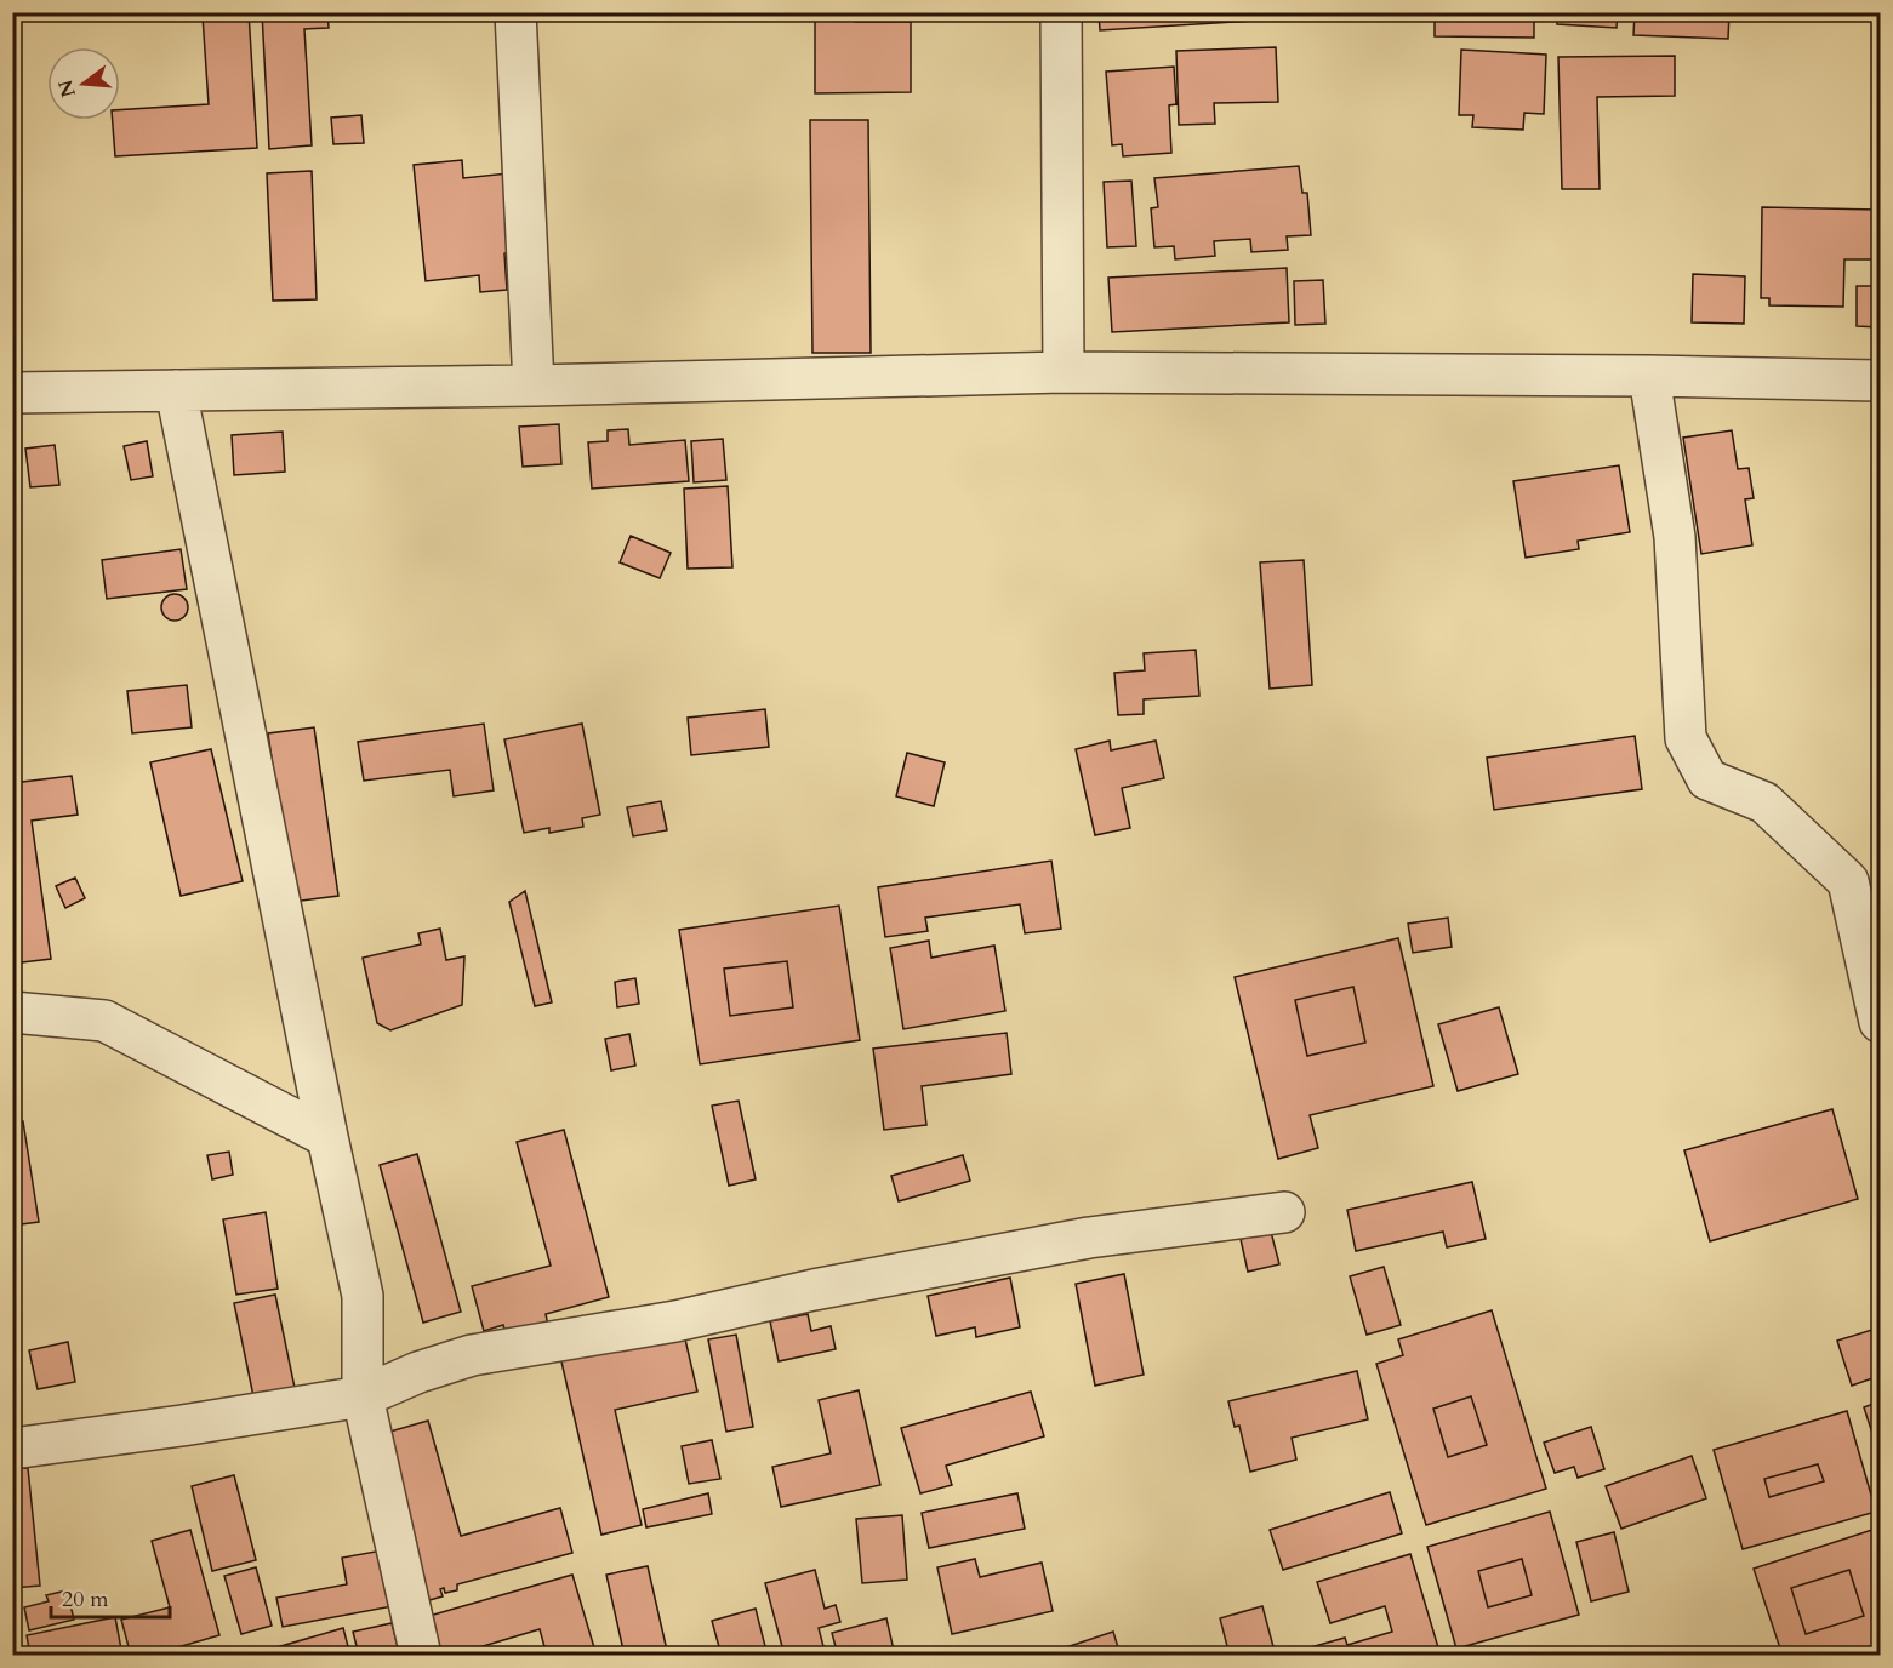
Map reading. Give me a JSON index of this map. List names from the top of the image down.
{
  "scale_bar": "20 m",
  "north": "left"
}
